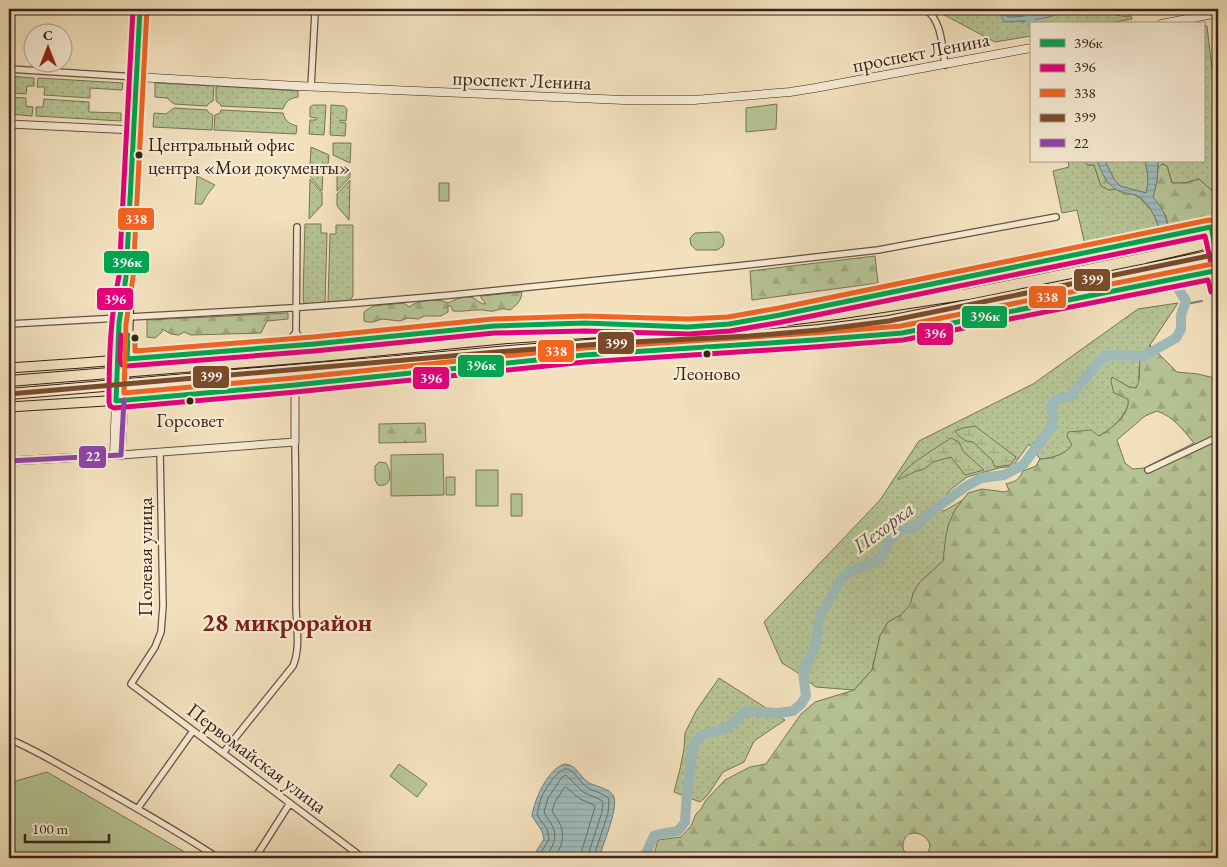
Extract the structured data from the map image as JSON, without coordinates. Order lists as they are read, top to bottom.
{
  "streets": {
    "main road": ["проспект Ленина"],
    "street": ["Полевая улица", "Первомайская улица"]
  },
  "crossings": [
    ["Полевая улица", "Первомайская улица"]
  ],
  "districts": ["28 микрорайон"],
  "water": ["Пехорка"],
  "places": ["Центральный офис центра «Мои документы»", "Леоново", "Горсовет"],
  "lines": [
    "transit line 396к",
    "transit line 396",
    "transit line 338",
    "transit line 399",
    "transit line 22"
  ],
  "legend": [
    "396к",
    "396",
    "338",
    "399",
    "22"
  ],
  "scale_bar": "100 m",
  "north": "top"
}
